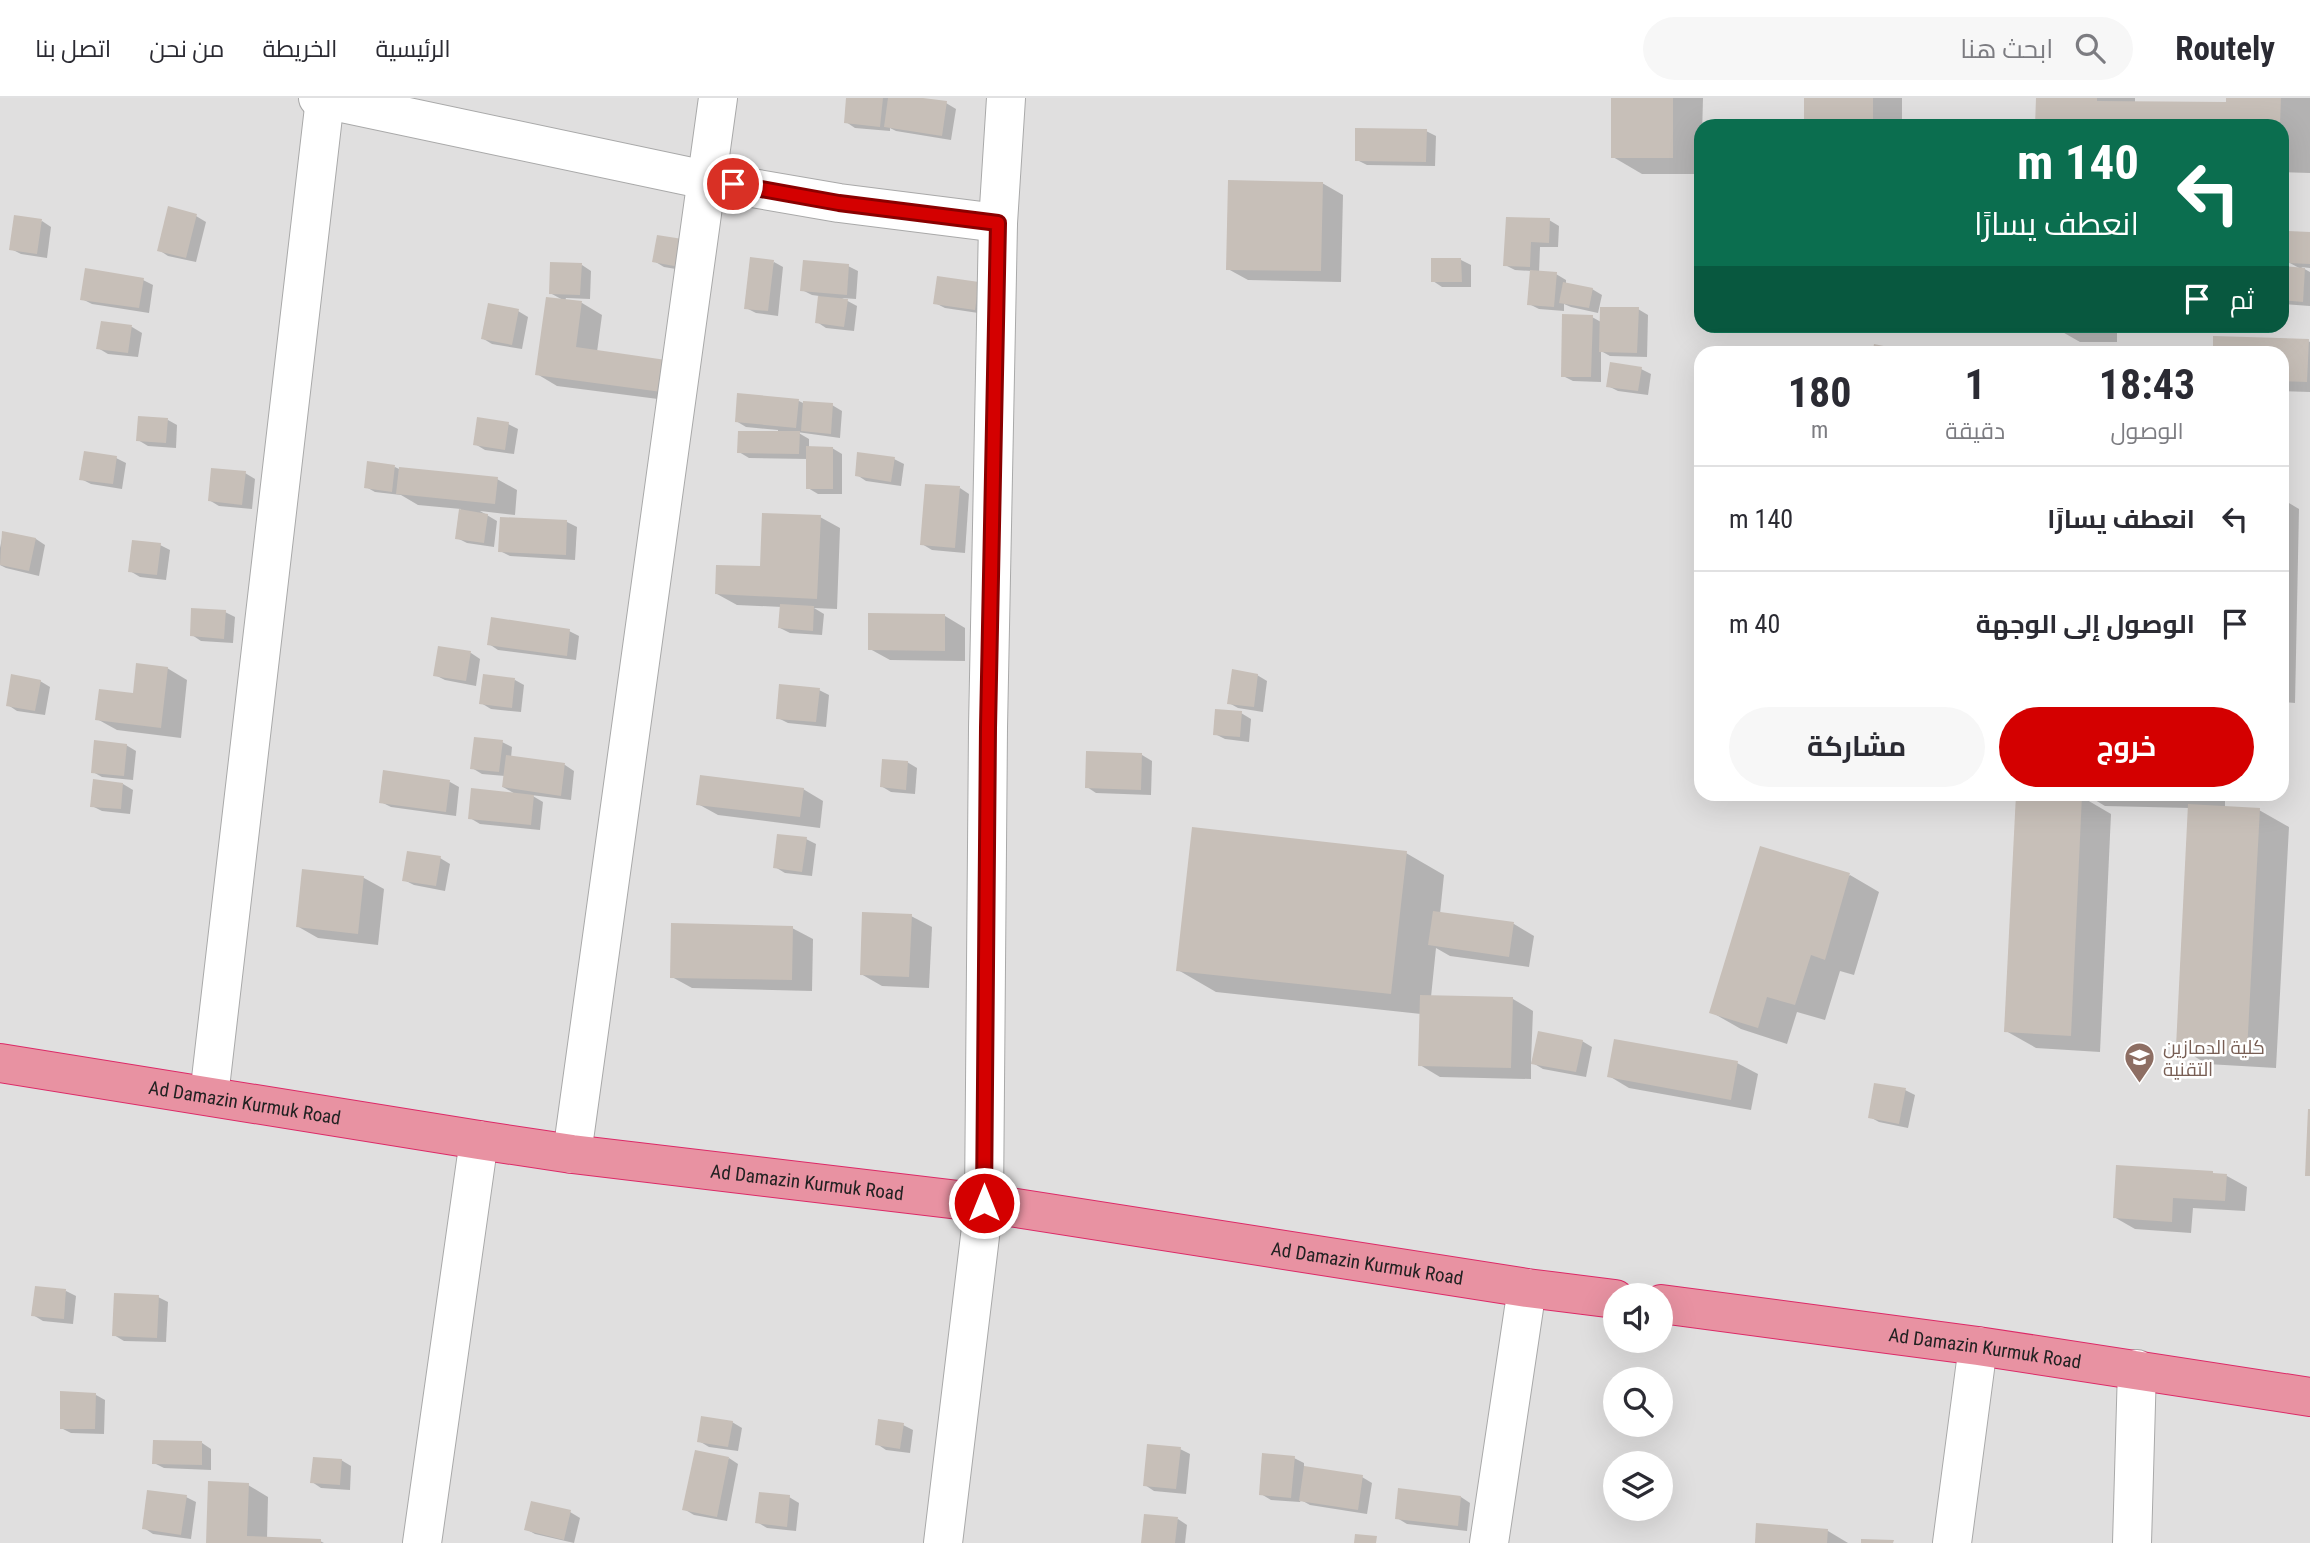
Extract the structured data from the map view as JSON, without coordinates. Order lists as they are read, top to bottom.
{
  "streets": {
    "highway": ["Ad Damazin Kurmuk Road"]
  },
  "places": {
    "school or university": ["كلية الدمازين التقنية"]
  },
  "page": {
    "header": "Routely",
    "search": "ابحث هنا",
    "nav": [
      "الرئيسية",
      "الخريطة",
      "من نحن",
      "اتصل بنا"
    ],
    "turn": ["140 m", "انعطف يسارًا"],
    "then": "ثم",
    "eta": [
      "18:43",
      "الوصول",
      "1",
      "دقيقة",
      "180",
      "m"
    ],
    "list": [
      {
        "name": "انعطف يسارًا",
        "value": "140 m"
      },
      {
        "name": "الوصول إلى الوجهة",
        "value": "40 m"
      }
    ],
    "buttons": ["خروج", "مشاركة"]
  }
}
